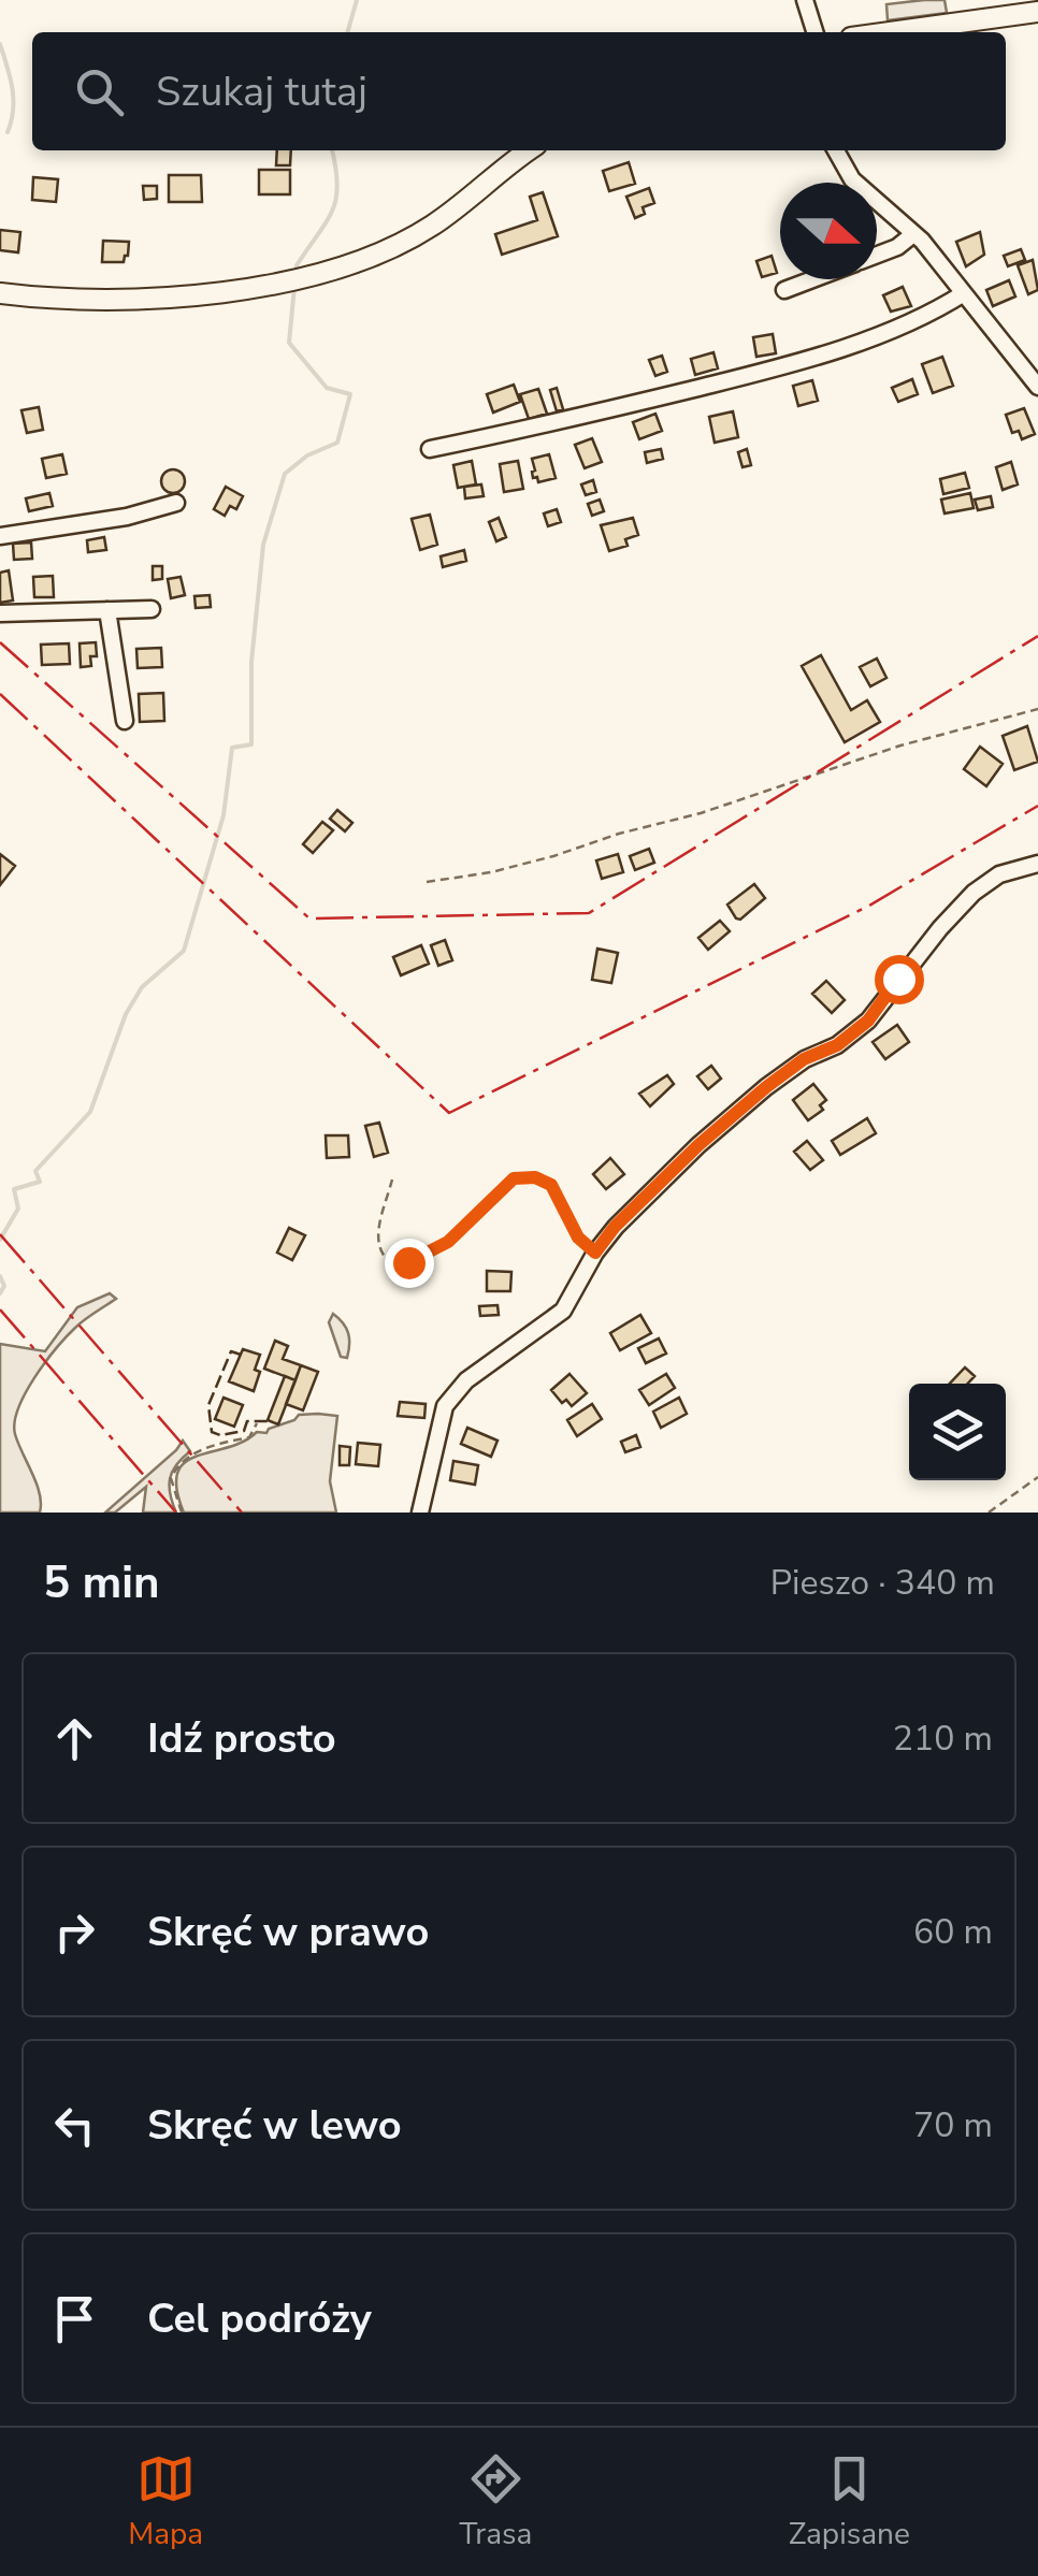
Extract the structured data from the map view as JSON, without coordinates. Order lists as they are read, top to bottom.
{
  "north": "right",
  "page": {
    "search": "Szukaj tutaj",
    "heading": ["5 min", "Pieszo · 340 m"],
    "list": [
      ["Idź prosto", "210 m"],
      ["Skręć w prawo", "60 m"],
      ["Skręć w lewo", "70 m"],
      "Cel podróży"
    ],
    "nav": ["Mapa", "Trasa", "Zapisane"]
  }
}
